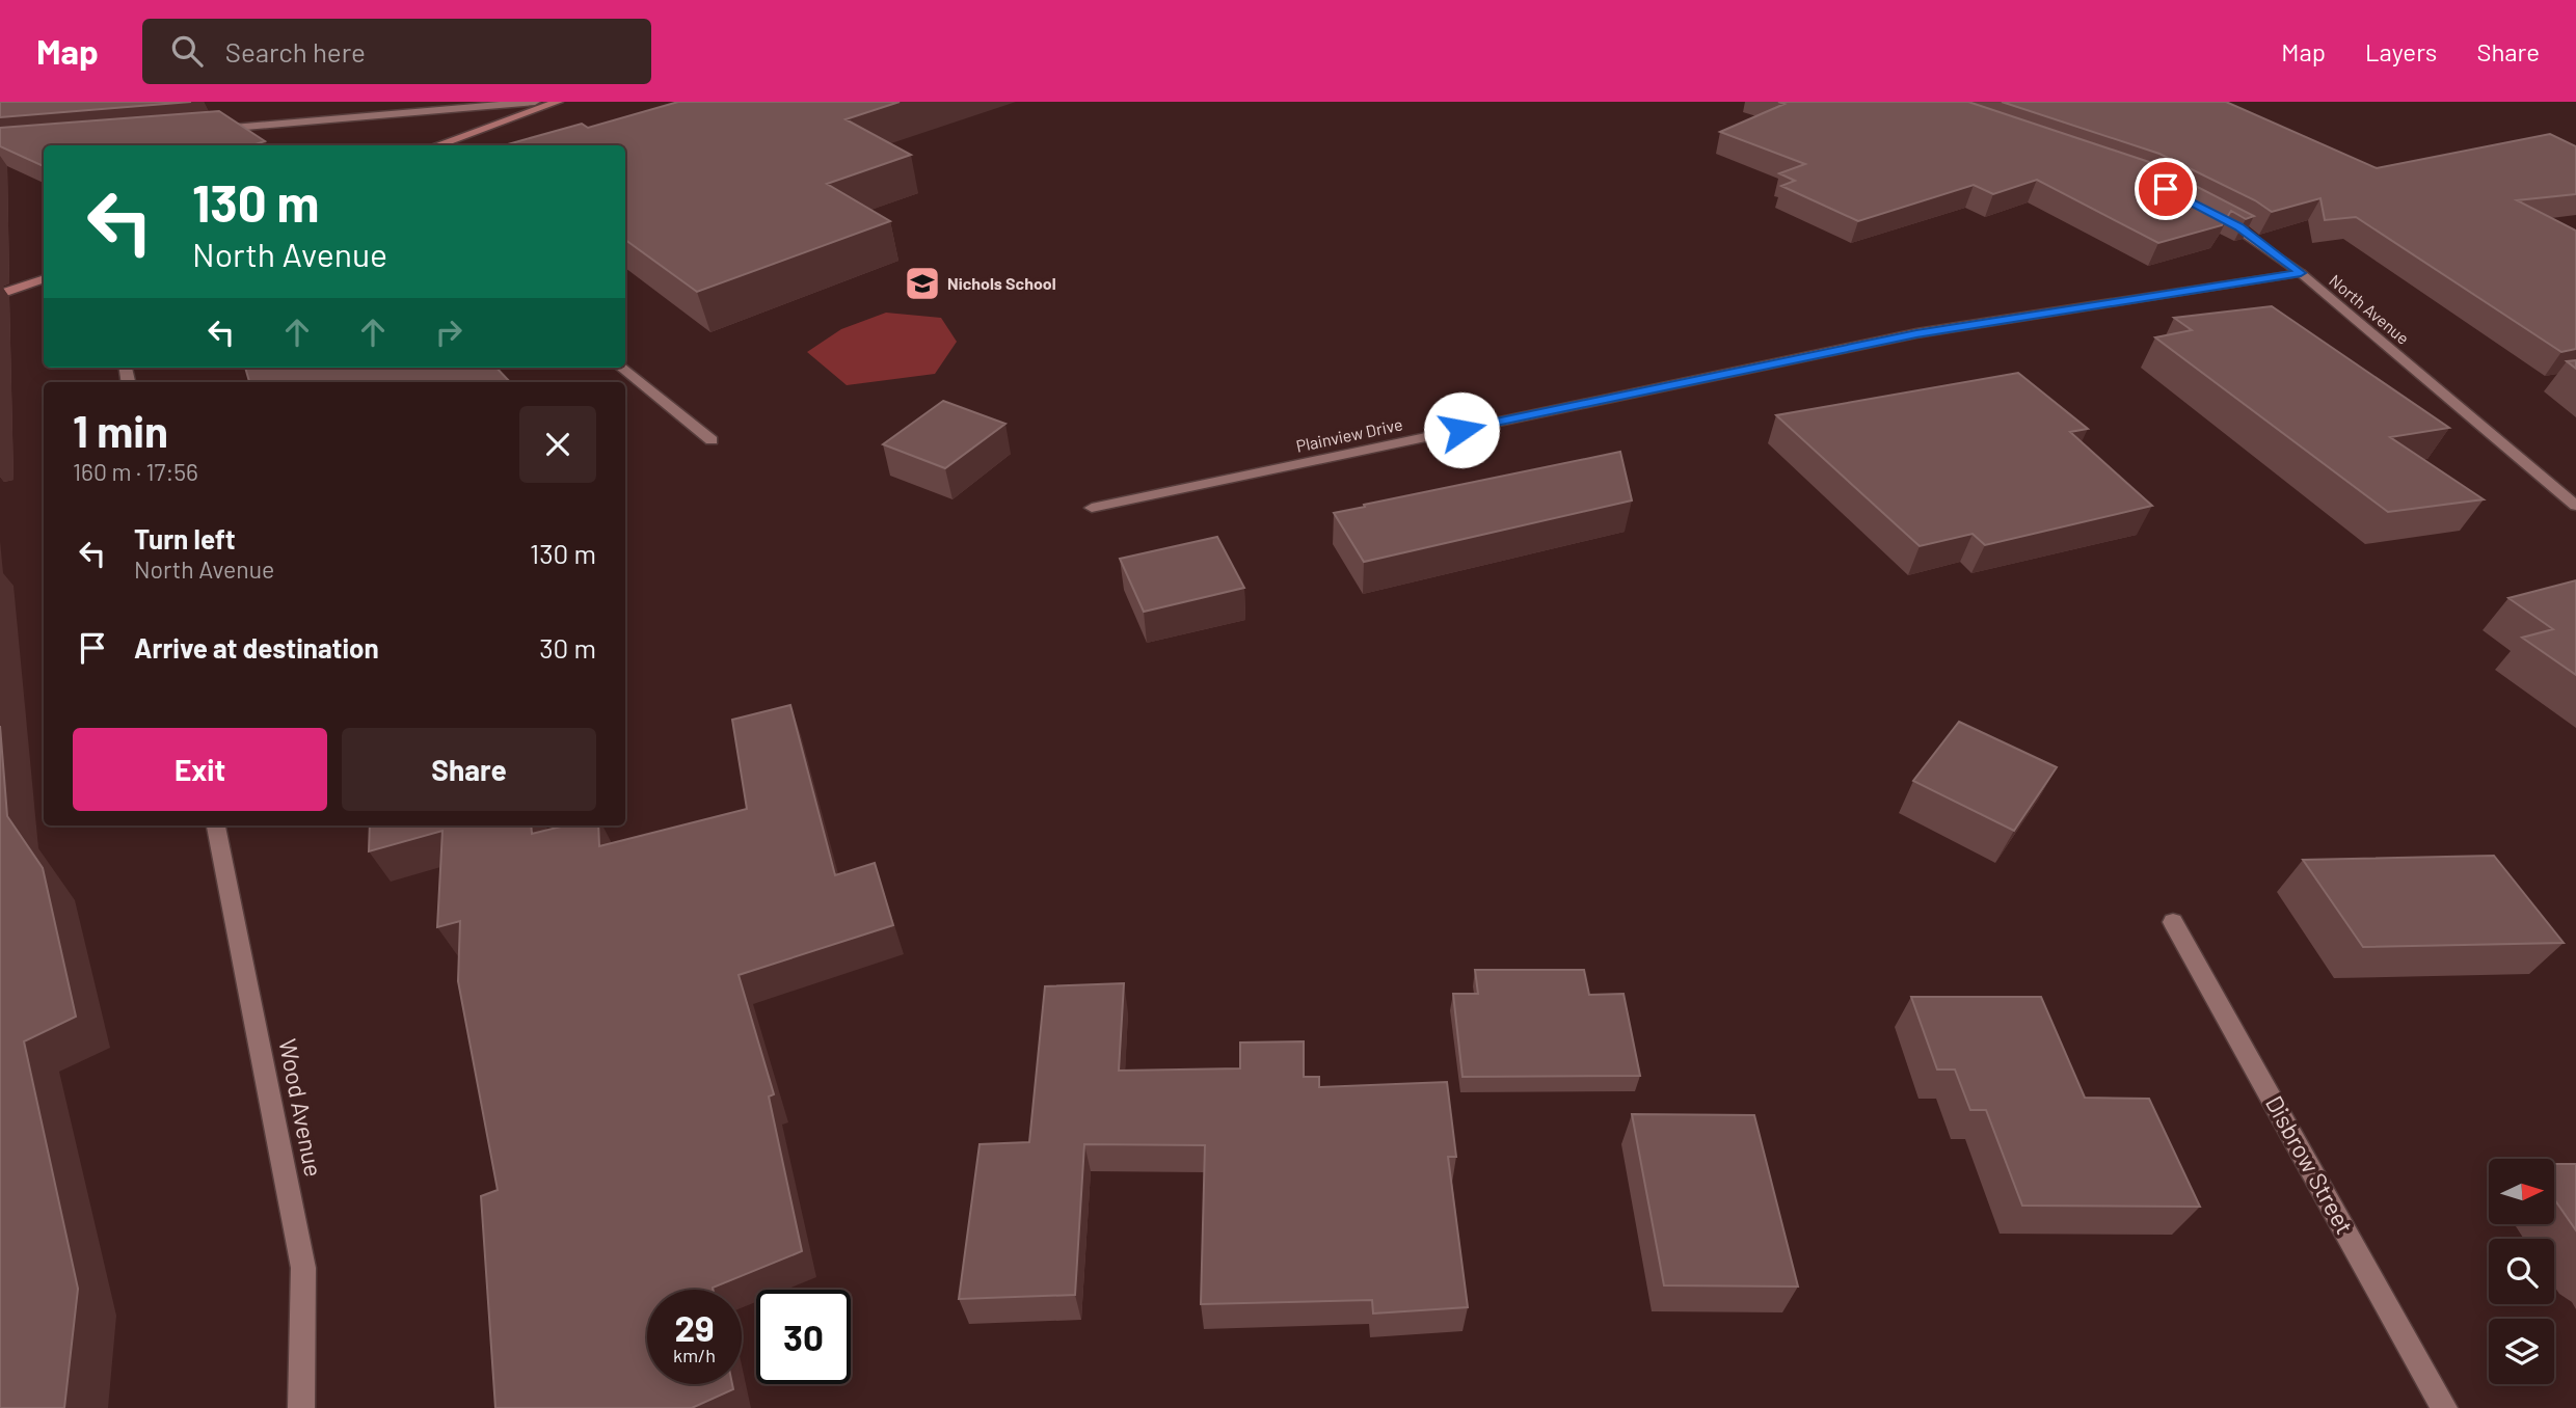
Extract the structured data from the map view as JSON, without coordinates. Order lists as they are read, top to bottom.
{
  "streets": {
    "street": [
      "North Avenue",
      "Plainview Drive",
      "Wood Avenue",
      "Disbrow Street"
    ]
  },
  "crossings": [
    ["North Avenue", "Plainview Drive"]
  ],
  "places": {
    "school or university": ["Nichols School"]
  },
  "north": "right",
  "page": {
    "header": "Map",
    "search": "Search here",
    "nav": ["Map", "Layers", "Share"],
    "turn": ["130 m", "North Avenue"],
    "heading": ["1 min", "160 m · 17:56"],
    "list": [
      {
        "name": "Turn left",
        "note": "North Avenue",
        "value": "130 m"
      },
      {
        "name": "Arrive at destination",
        "value": "30 m"
      }
    ],
    "buttons": ["Exit", "Share"],
    "speed": "29 km/h",
    "limit": "30"
  }
}
